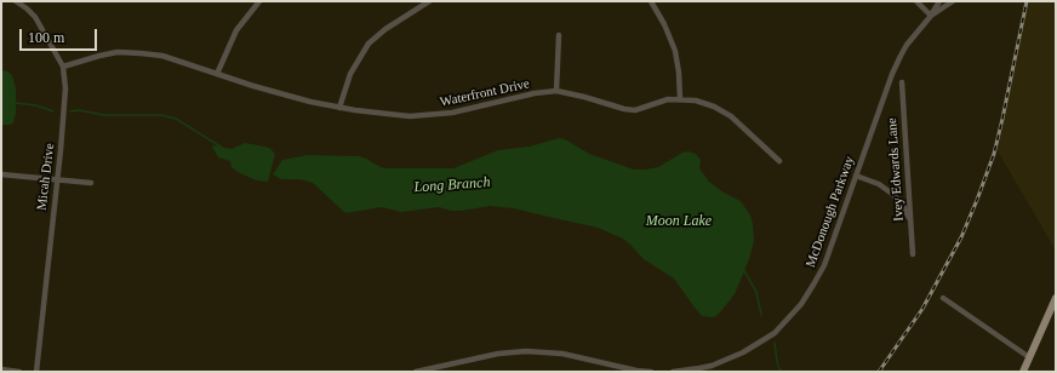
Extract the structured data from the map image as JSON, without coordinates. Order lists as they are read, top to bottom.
{
  "streets": {
    "street": [
      "Waterfront Drive",
      "Ivey Edwards Lane",
      "Micah Drive",
      "McDonough Parkway"
    ]
  },
  "crossings": [
    ["Waterfront Drive", "Micah Drive"]
  ],
  "water": ["Long Branch", "Moon Lake"],
  "scale_bar": "100 m"
}
